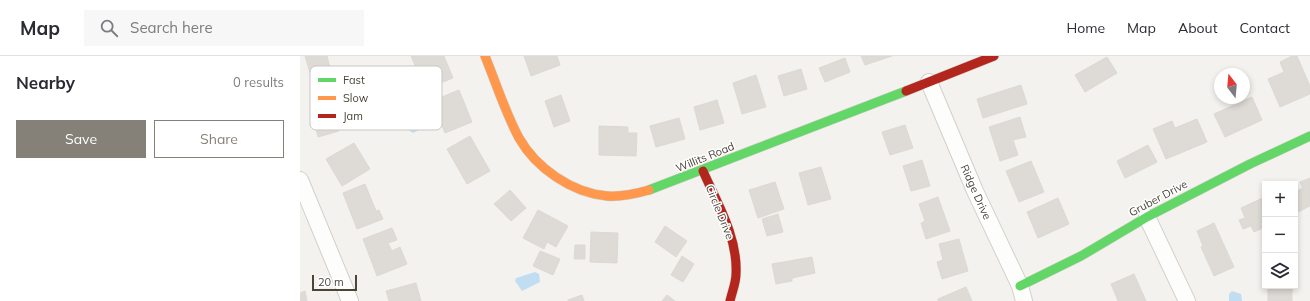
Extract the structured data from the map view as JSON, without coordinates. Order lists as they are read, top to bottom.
{
  "streets": {
    "street": [
      "Willits Road",
      "Ridge Drive",
      "Gruber Drive",
      "Circle Drive"
    ]
  },
  "crossings": [
    ["Willits Road", "Ridge Drive"],
    ["Willits Road", "Circle Drive"],
    ["Ridge Drive", "Gruber Drive"]
  ],
  "legend": ["Fast", "Slow", "Jam"],
  "scale_bar": "20 m",
  "north": "top",
  "page": {
    "header": "Map",
    "search": "Search here",
    "nav": [
      "Home",
      "Map",
      "About",
      "Contact"
    ],
    "heading": ["Nearby", "0 results"],
    "buttons": ["Save", "Share"],
    "map_buttons": ["+", "−"],
    "scale": "20 m"
  }
}
